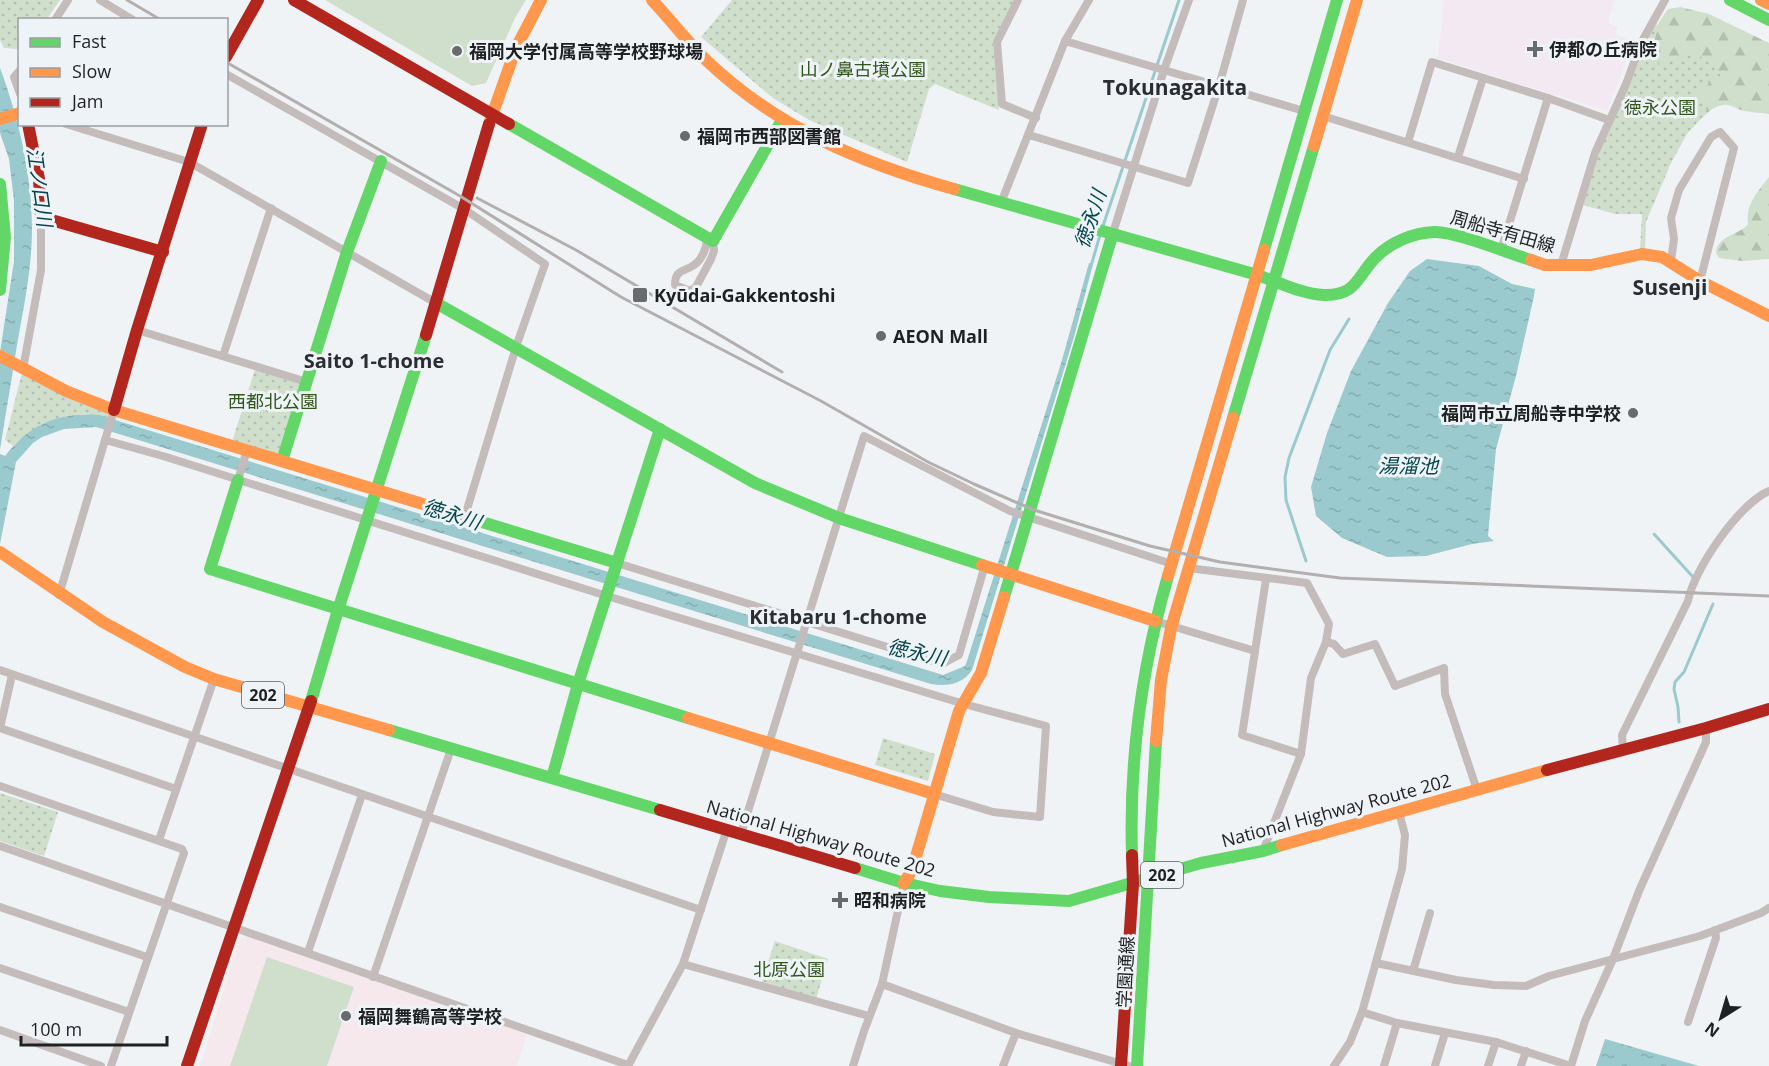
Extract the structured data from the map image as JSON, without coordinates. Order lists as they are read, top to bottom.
{
  "streets": {
    "main road": [
      "周船寺有田線",
      "202",
      "National Highway Route 202",
      "学園通線"
    ]
  },
  "crossings": [
    ["周船寺有田線", "学園通線"],
    ["National Highway Route 202", "学園通線"]
  ],
  "districts": [
    "Tokunagakita",
    "Susenji",
    "Saito 1-chome",
    "Kitabaru 1-chome"
  ],
  "water": ["江ノ口川", "徳永川", "湯溜池"],
  "parks": [
    "山ノ鼻古墳公園",
    "徳永公園",
    "西都北公園",
    "北原公園"
  ],
  "places": {
    "health": ["伊都の丘病院", "昭和病院"],
    "other": [
      "福岡大学付属高等学校野球場",
      "福岡市西部図書館",
      "AEON Mall",
      "福岡市立周船寺中学校",
      "福岡舞鶴高等学校"
    ],
    "transit": ["Kyūdai-Gakkentoshi"]
  },
  "legend": ["Fast", "Slow", "Jam"],
  "scale_bar": "100 m",
  "north": "bottom left"
}
